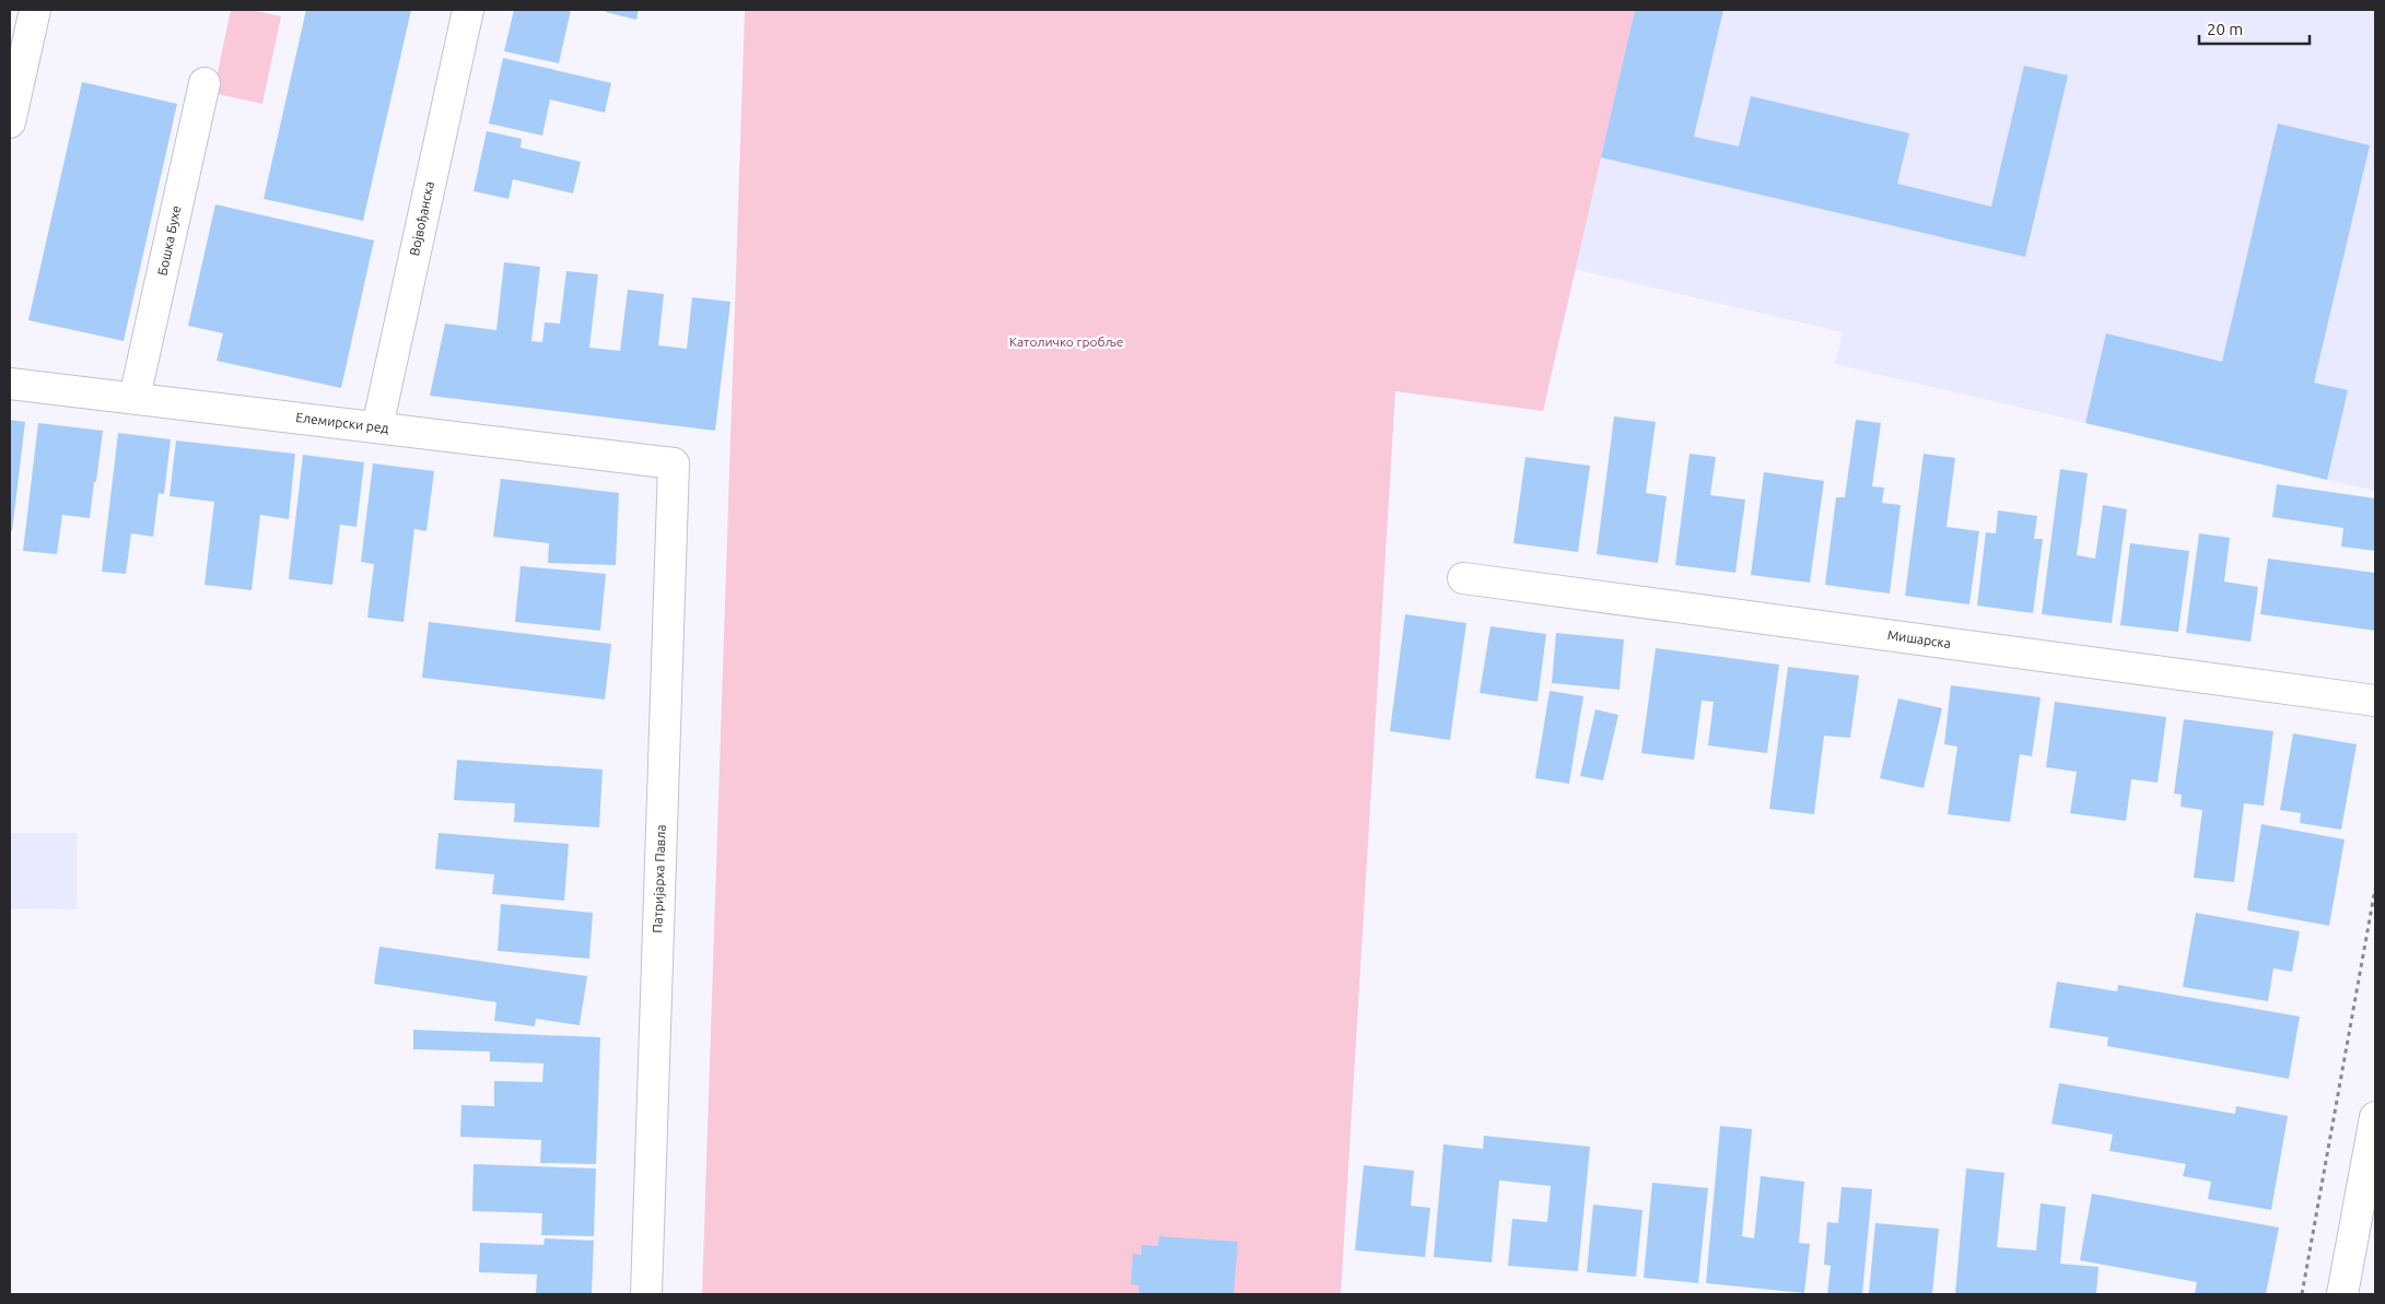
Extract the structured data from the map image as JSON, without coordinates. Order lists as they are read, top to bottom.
{
  "streets": {
    "street": [
      "Војвођанска",
      "Бошка Бухе",
      "Елемирски ред",
      "Мишарска",
      "Патријарха Павла"
    ]
  },
  "crossings": [
    ["Војвођанска", "Елемирски ред"],
    ["Бошка Бухе", "Елемирски ред"],
    ["Елемирски ред", "Патријарха Павла"]
  ],
  "parks": ["Католичко гробље"],
  "scale_bar": "20 m"
}
